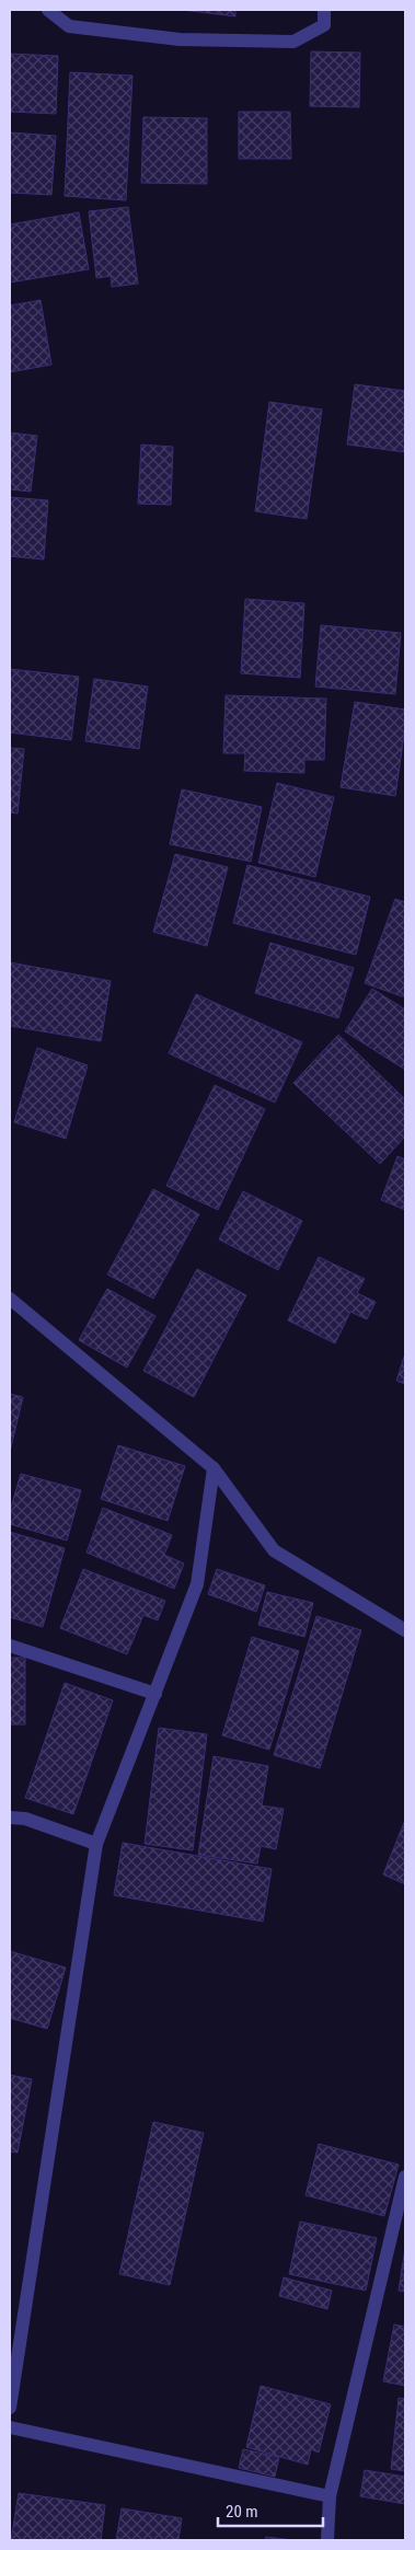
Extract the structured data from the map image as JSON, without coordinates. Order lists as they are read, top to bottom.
{
  "scale_bar": "20 m"
}
